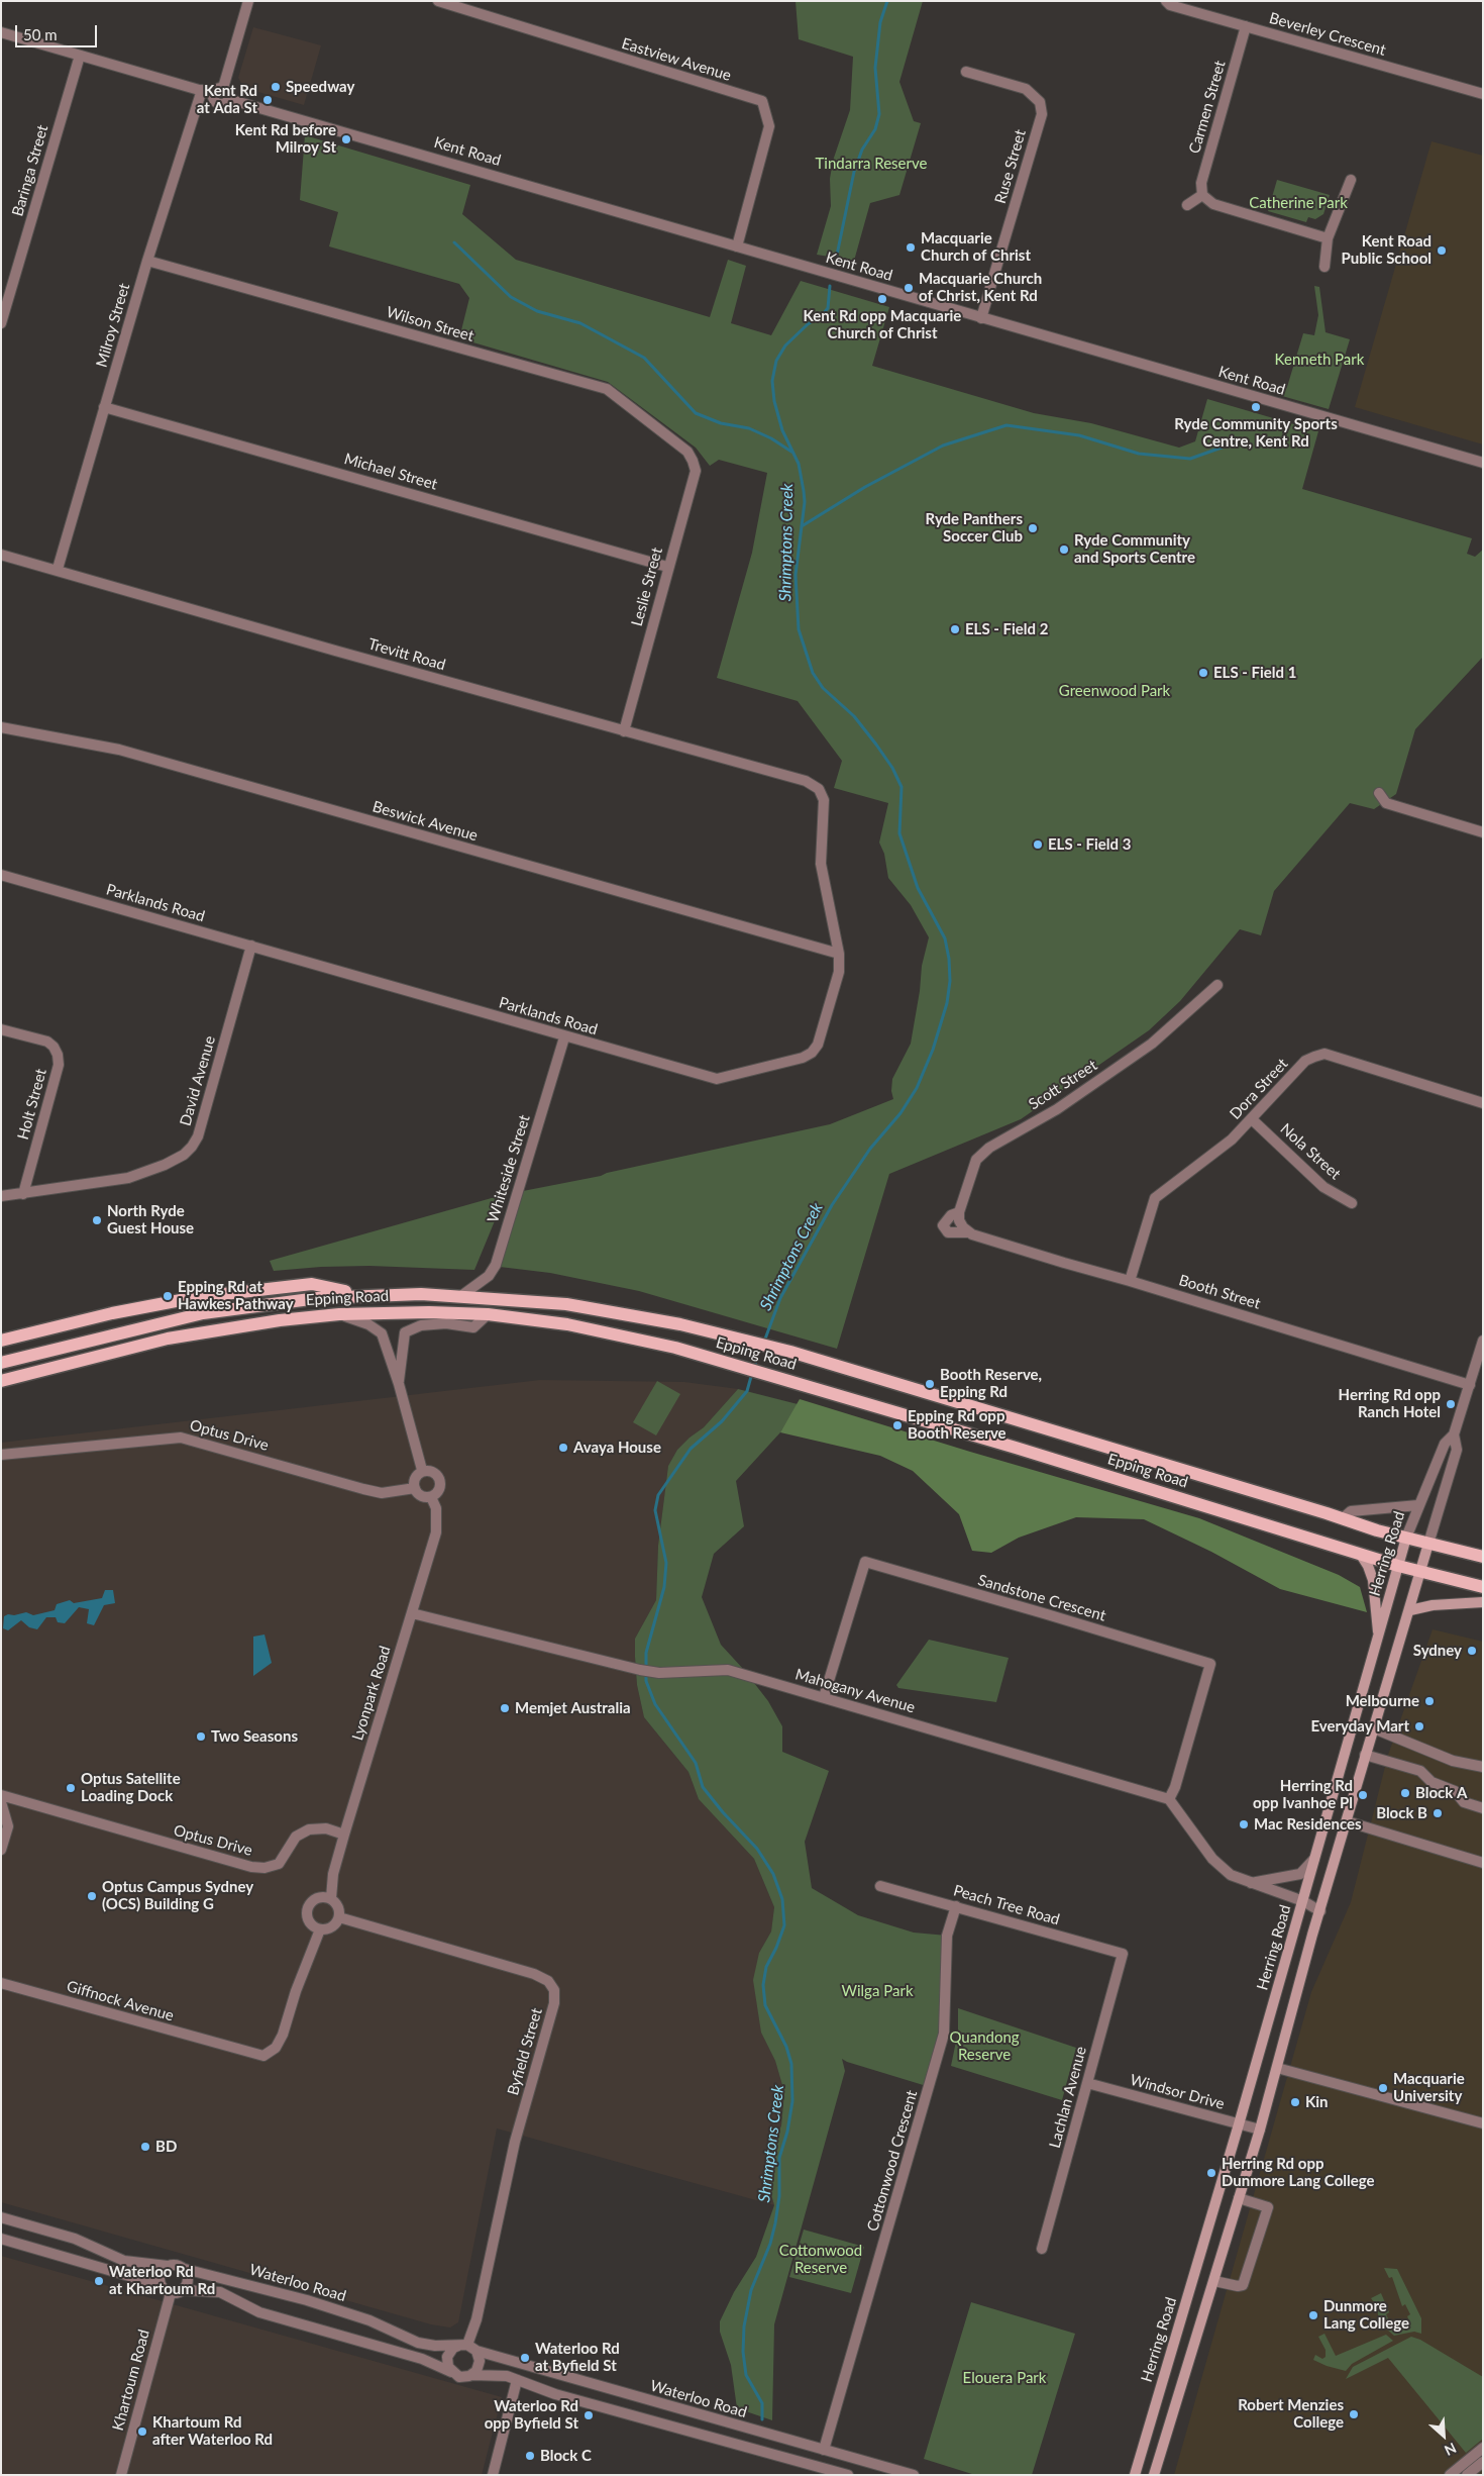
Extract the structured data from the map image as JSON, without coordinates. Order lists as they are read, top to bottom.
{
  "streets": {
    "main road": ["Epping Road", "Herring Road"],
    "street": [
      "Beverley Crescent",
      "Eastview Avenue",
      "Carmen Street",
      "Kent Road",
      "Ruse Street",
      "Baringa Street",
      "Wilson Street",
      "Milroy Street",
      "Michael Street",
      "Leslie Street",
      "Trevitt Road",
      "Beswick Avenue",
      "Parklands Road",
      "David Avenue",
      "Scott Street",
      "Dora Street",
      "Holt Street",
      "Nola Street",
      "Whiteside Street",
      "Booth Street",
      "Optus Drive",
      "Sandstone Crescent",
      "Mahogany Avenue",
      "Lyonpark Road",
      "Peach Tree Road",
      "Giffnock Avenue",
      "Byfield Street",
      "Windsor Drive",
      "Lachlan Avenue",
      "Cottonwood Crescent",
      "Waterloo Road",
      "Khartoum Road"
    ]
  },
  "crossings": [
    ["Beverley Crescent", "Carmen Street"],
    ["Eastview Avenue", "Kent Road"],
    ["Kent Road", "Ruse Street"],
    ["Wilson Street", "Milroy Street"],
    ["Wilson Street", "Leslie Street"],
    ["Milroy Street", "Michael Street"],
    ["Milroy Street", "Trevitt Road"],
    ["Michael Street", "Leslie Street"],
    ["Leslie Street", "Trevitt Road"],
    ["Trevitt Road", "Parklands Road"],
    ["Beswick Avenue", "Parklands Road"],
    ["Parklands Road", "David Avenue"],
    ["Parklands Road", "Whiteside Street"],
    ["David Avenue", "Holt Street"],
    ["Scott Street", "Booth Street"],
    ["Dora Street", "Nola Street"],
    ["Dora Street", "Booth Street"],
    ["Whiteside Street", "Epping Road"],
    ["Booth Street", "Herring Road"],
    ["Epping Road", "Herring Road"],
    ["Optus Drive", "Lyonpark Road"],
    ["Herring Road", "Windsor Drive"],
    ["Sandstone Crescent", "Mahogany Avenue"],
    ["Mahogany Avenue", "Lyonpark Road"],
    ["Lyonpark Road", "Giffnock Avenue"],
    ["Lyonpark Road", "Byfield Street"],
    ["Peach Tree Road", "Lachlan Avenue"],
    ["Peach Tree Road", "Cottonwood Crescent"],
    ["Giffnock Avenue", "Byfield Street"],
    ["Byfield Street", "Waterloo Road"],
    ["Windsor Drive", "Lachlan Avenue"],
    ["Cottonwood Crescent", "Waterloo Road"],
    ["Waterloo Road", "Khartoum Road"]
  ],
  "water": ["Shrimptons Creek"],
  "parks": [
    "Tindarra Reserve",
    "Catherine Park",
    "Kenneth Park",
    "Greenwood Park",
    "Wilga Park",
    "Quandong Reserve",
    "Cottonwood Reserve",
    "Elouera Park"
  ],
  "places": [
    "Speedway",
    "Kent Rd at Ada St",
    "Kent Rd before Milroy St",
    "Macquarie Church of Christ",
    "Kent Road Public School",
    "Macquarie Church of Christ, Kent Rd",
    "Kent Rd opp Macquarie Church of Christ",
    "Ryde Community Sports Centre, Kent Rd",
    "Ryde Panthers Soccer Club",
    "Ryde Community and Sports Centre",
    "ELS - Field 2",
    "ELS - Field 1",
    "ELS - Field 3",
    "North Ryde Guest House",
    "Epping Rd at Hawkes Pathway",
    "Booth Reserve, Epping Rd",
    "Herring Rd opp Ranch Hotel",
    "Epping Rd opp Booth Reserve",
    "Avaya House",
    "Sydney",
    "Melbourne",
    "Memjet Australia",
    "Everyday Mart",
    "Two Seasons",
    "Optus Satellite Loading Dock",
    "Block A",
    "Herring Rd opp Ivanhoe Pl",
    "Block B",
    "Mac Residences",
    "Optus Campus Sydney (OCS) Building G",
    "Macquarie University",
    "Kin",
    "BD",
    "Herring Rd opp Dunmore Lang College",
    "Waterloo Rd at Khartoum Rd",
    "Dunmore Lang College",
    "Waterloo Rd at Byfield St",
    "Robert Menzies College",
    "Waterloo Rd opp Byfield St",
    "Khartoum Rd after Waterloo Rd",
    "Block C"
  ],
  "scale_bar": "50 m",
  "north": "bottom right"
}
